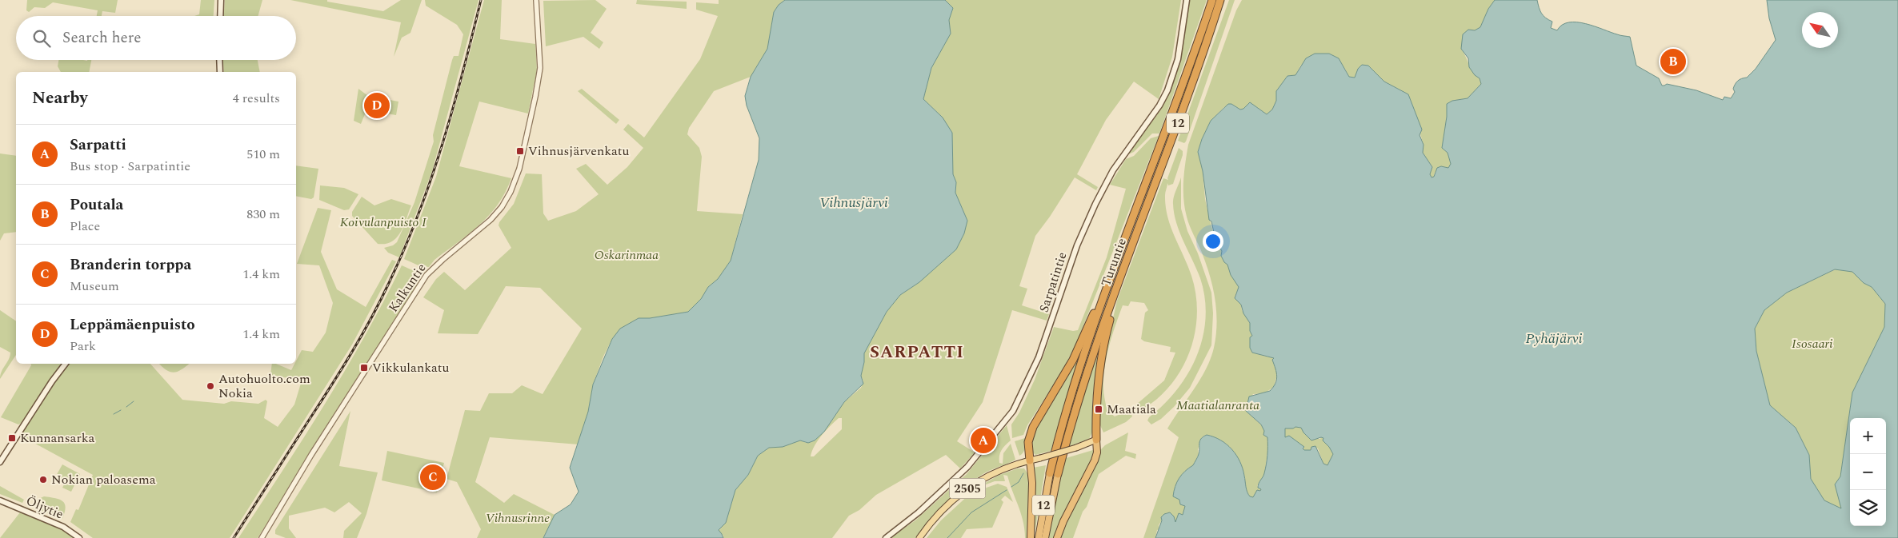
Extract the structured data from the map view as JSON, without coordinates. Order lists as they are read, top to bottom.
{
  "streets": {
    "highway": ["12", "Turuntie"],
    "main road": ["Sarpatintie", "2505", "Öljytie"],
    "street": ["Kalkuntie"]
  },
  "districts": ["SARPATTI"],
  "water": ["Vihnusjärvi", "Pyhäjärvi"],
  "parks": [
    "Koivulanpuisto I",
    "Oskarinmaa",
    "Isosaari",
    "Maatialanranta",
    "Vihnusrinne"
  ],
  "places": {
    "transit": [
      "Vihnusjärvenkatu",
      "Vikkulankatu",
      "Maatiala",
      "Kunnansarka"
    ],
    "other": ["Autohuolto.com Nokia", "Nokian paloasema"]
  },
  "north": "top left",
  "page": {
    "search": "Search here",
    "pins": [
      "B",
      "D",
      "A",
      "C"
    ],
    "heading": ["Nearby", "4 results"],
    "list": [
      {
        "mark": "A",
        "name": "Sarpatti",
        "note": "Bus stop · Sarpatintie",
        "value": "510 m"
      },
      {
        "mark": "B",
        "name": "Poutala",
        "note": "Place",
        "value": "830 m"
      },
      {
        "mark": "C",
        "name": "Branderin torppa",
        "note": "Museum",
        "value": "1.4 km"
      },
      {
        "mark": "D",
        "name": "Leppämäenpuisto",
        "note": "Park",
        "value": "1.4 km"
      }
    ],
    "map_buttons": ["+", "−"]
  }
}
